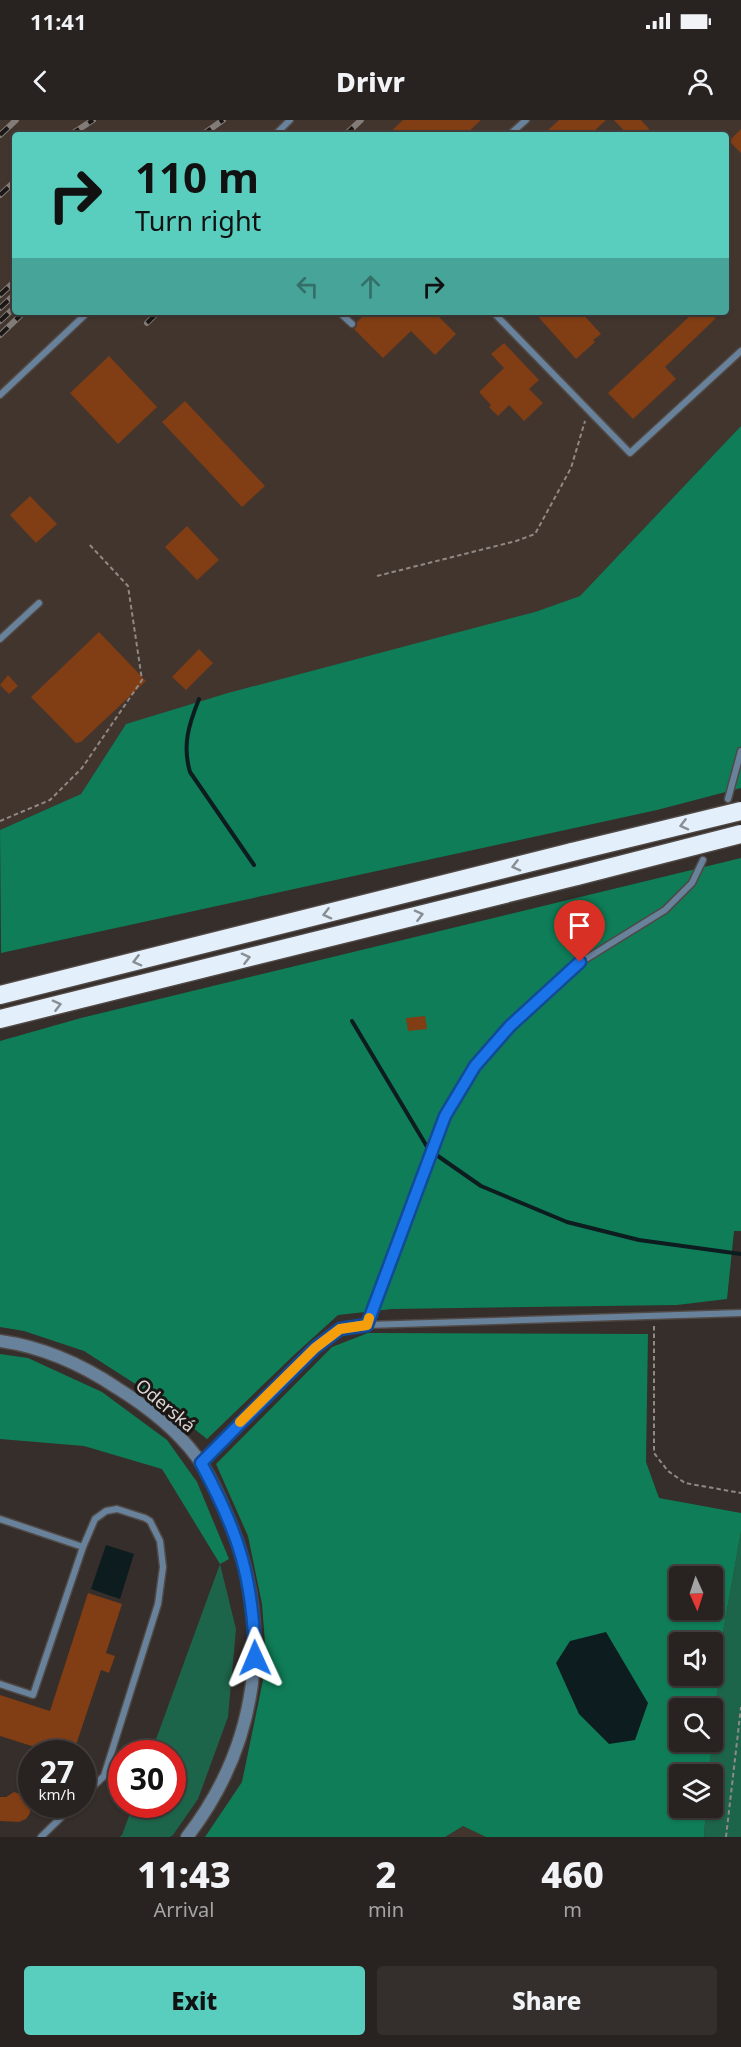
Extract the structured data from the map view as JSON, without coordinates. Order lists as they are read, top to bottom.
{
  "streets": {
    "street": ["Oderská"]
  },
  "north": "bottom",
  "page": {
    "status": "11:41",
    "header": "Drivr",
    "turn": ["110 m", "Turn right"],
    "speed": "27 km/h",
    "limit": "30",
    "eta": [
      "11:43",
      "Arrival",
      "2",
      "min",
      "460",
      "m"
    ],
    "buttons": ["Exit", "Share"]
  }
}
